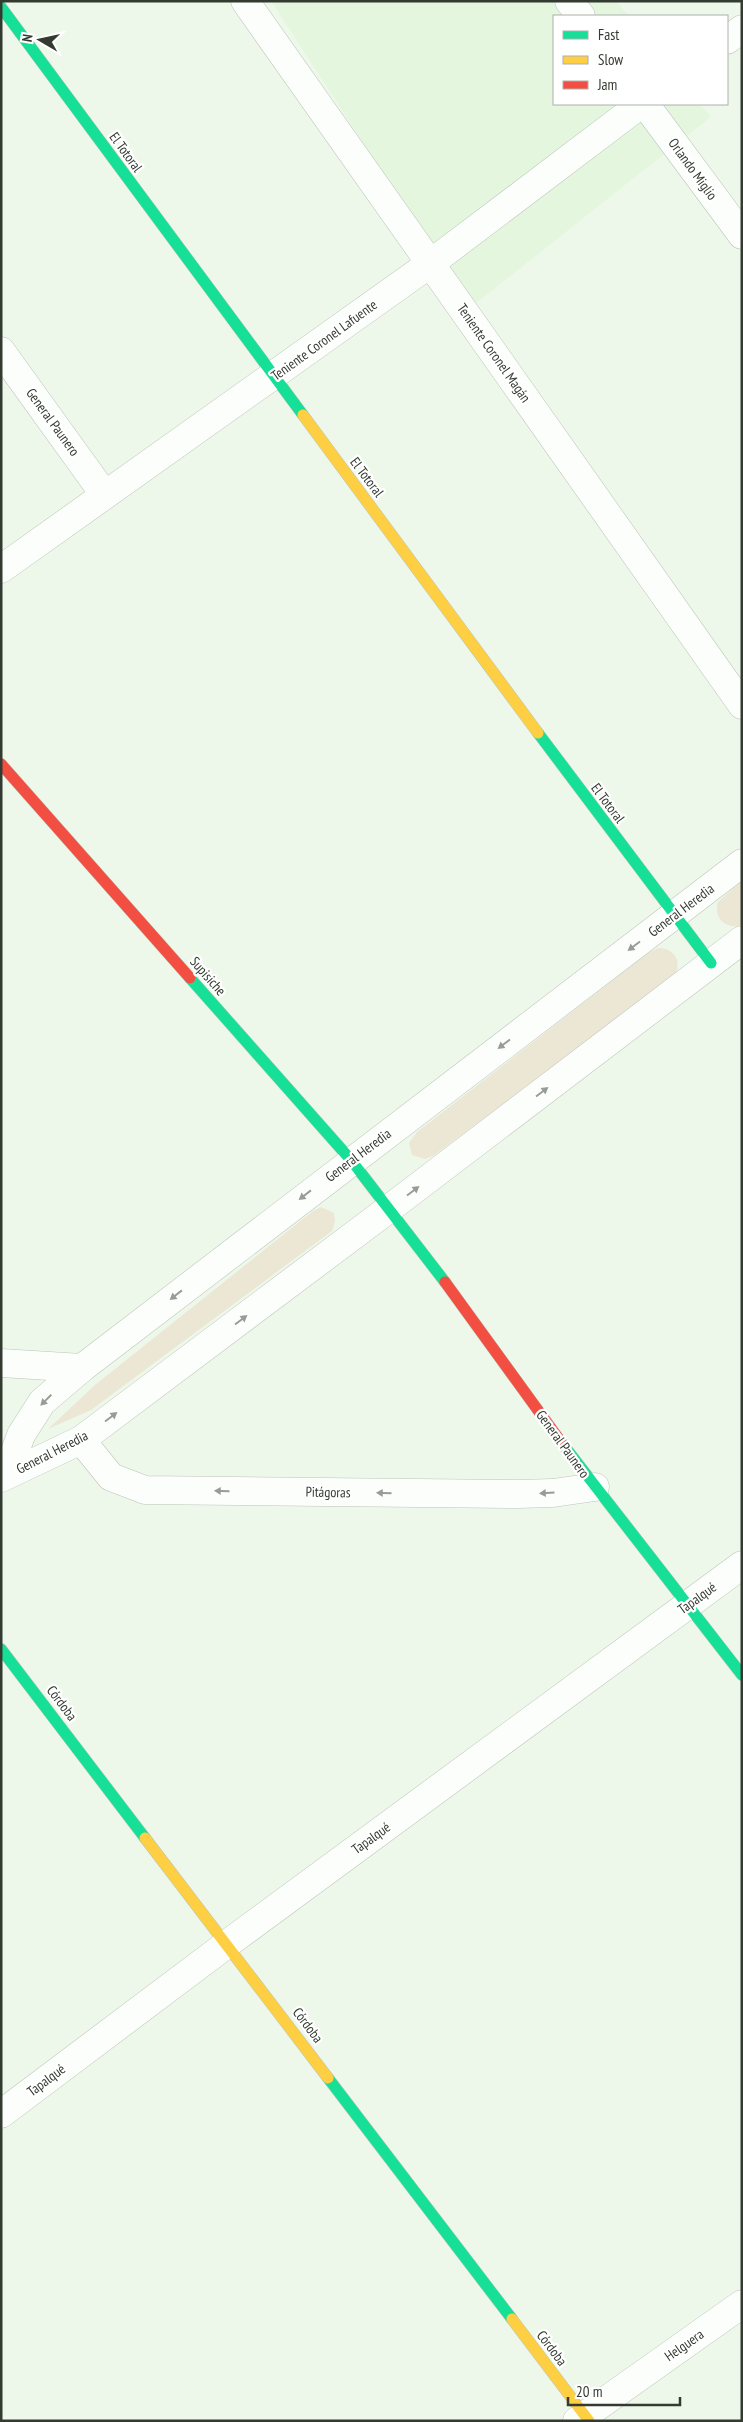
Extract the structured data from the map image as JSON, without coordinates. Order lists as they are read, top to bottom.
{
  "streets": {
    "street": [
      "El Totoral",
      "Orlando Miglio",
      "Teniente Coronel Lafuente",
      "Teniente Coronel Magán",
      "General Paunero",
      "General Heredia",
      "Supisiche",
      "Pitágoras",
      "Tapalqué",
      "Córdoba",
      "Helguera"
    ]
  },
  "crossings": [
    ["El Totoral", "Teniente Coronel Lafuente"],
    ["El Totoral", "General Heredia"],
    ["Teniente Coronel Lafuente", "Teniente Coronel Magán"],
    ["Teniente Coronel Lafuente", "General Paunero"],
    ["General Paunero", "General Heredia"],
    ["General Paunero", "Supisiche"],
    ["General Paunero", "Pitágoras"],
    ["General Paunero", "Tapalqué"],
    ["General Heredia", "Supisiche"],
    ["General Heredia", "Pitágoras"],
    ["Tapalqué", "Córdoba"],
    ["Córdoba", "Helguera"]
  ],
  "one_way": ["Pitágoras"],
  "legend": ["Fast", "Slow", "Jam"],
  "scale_bar": "20 m",
  "north": "left"
}
